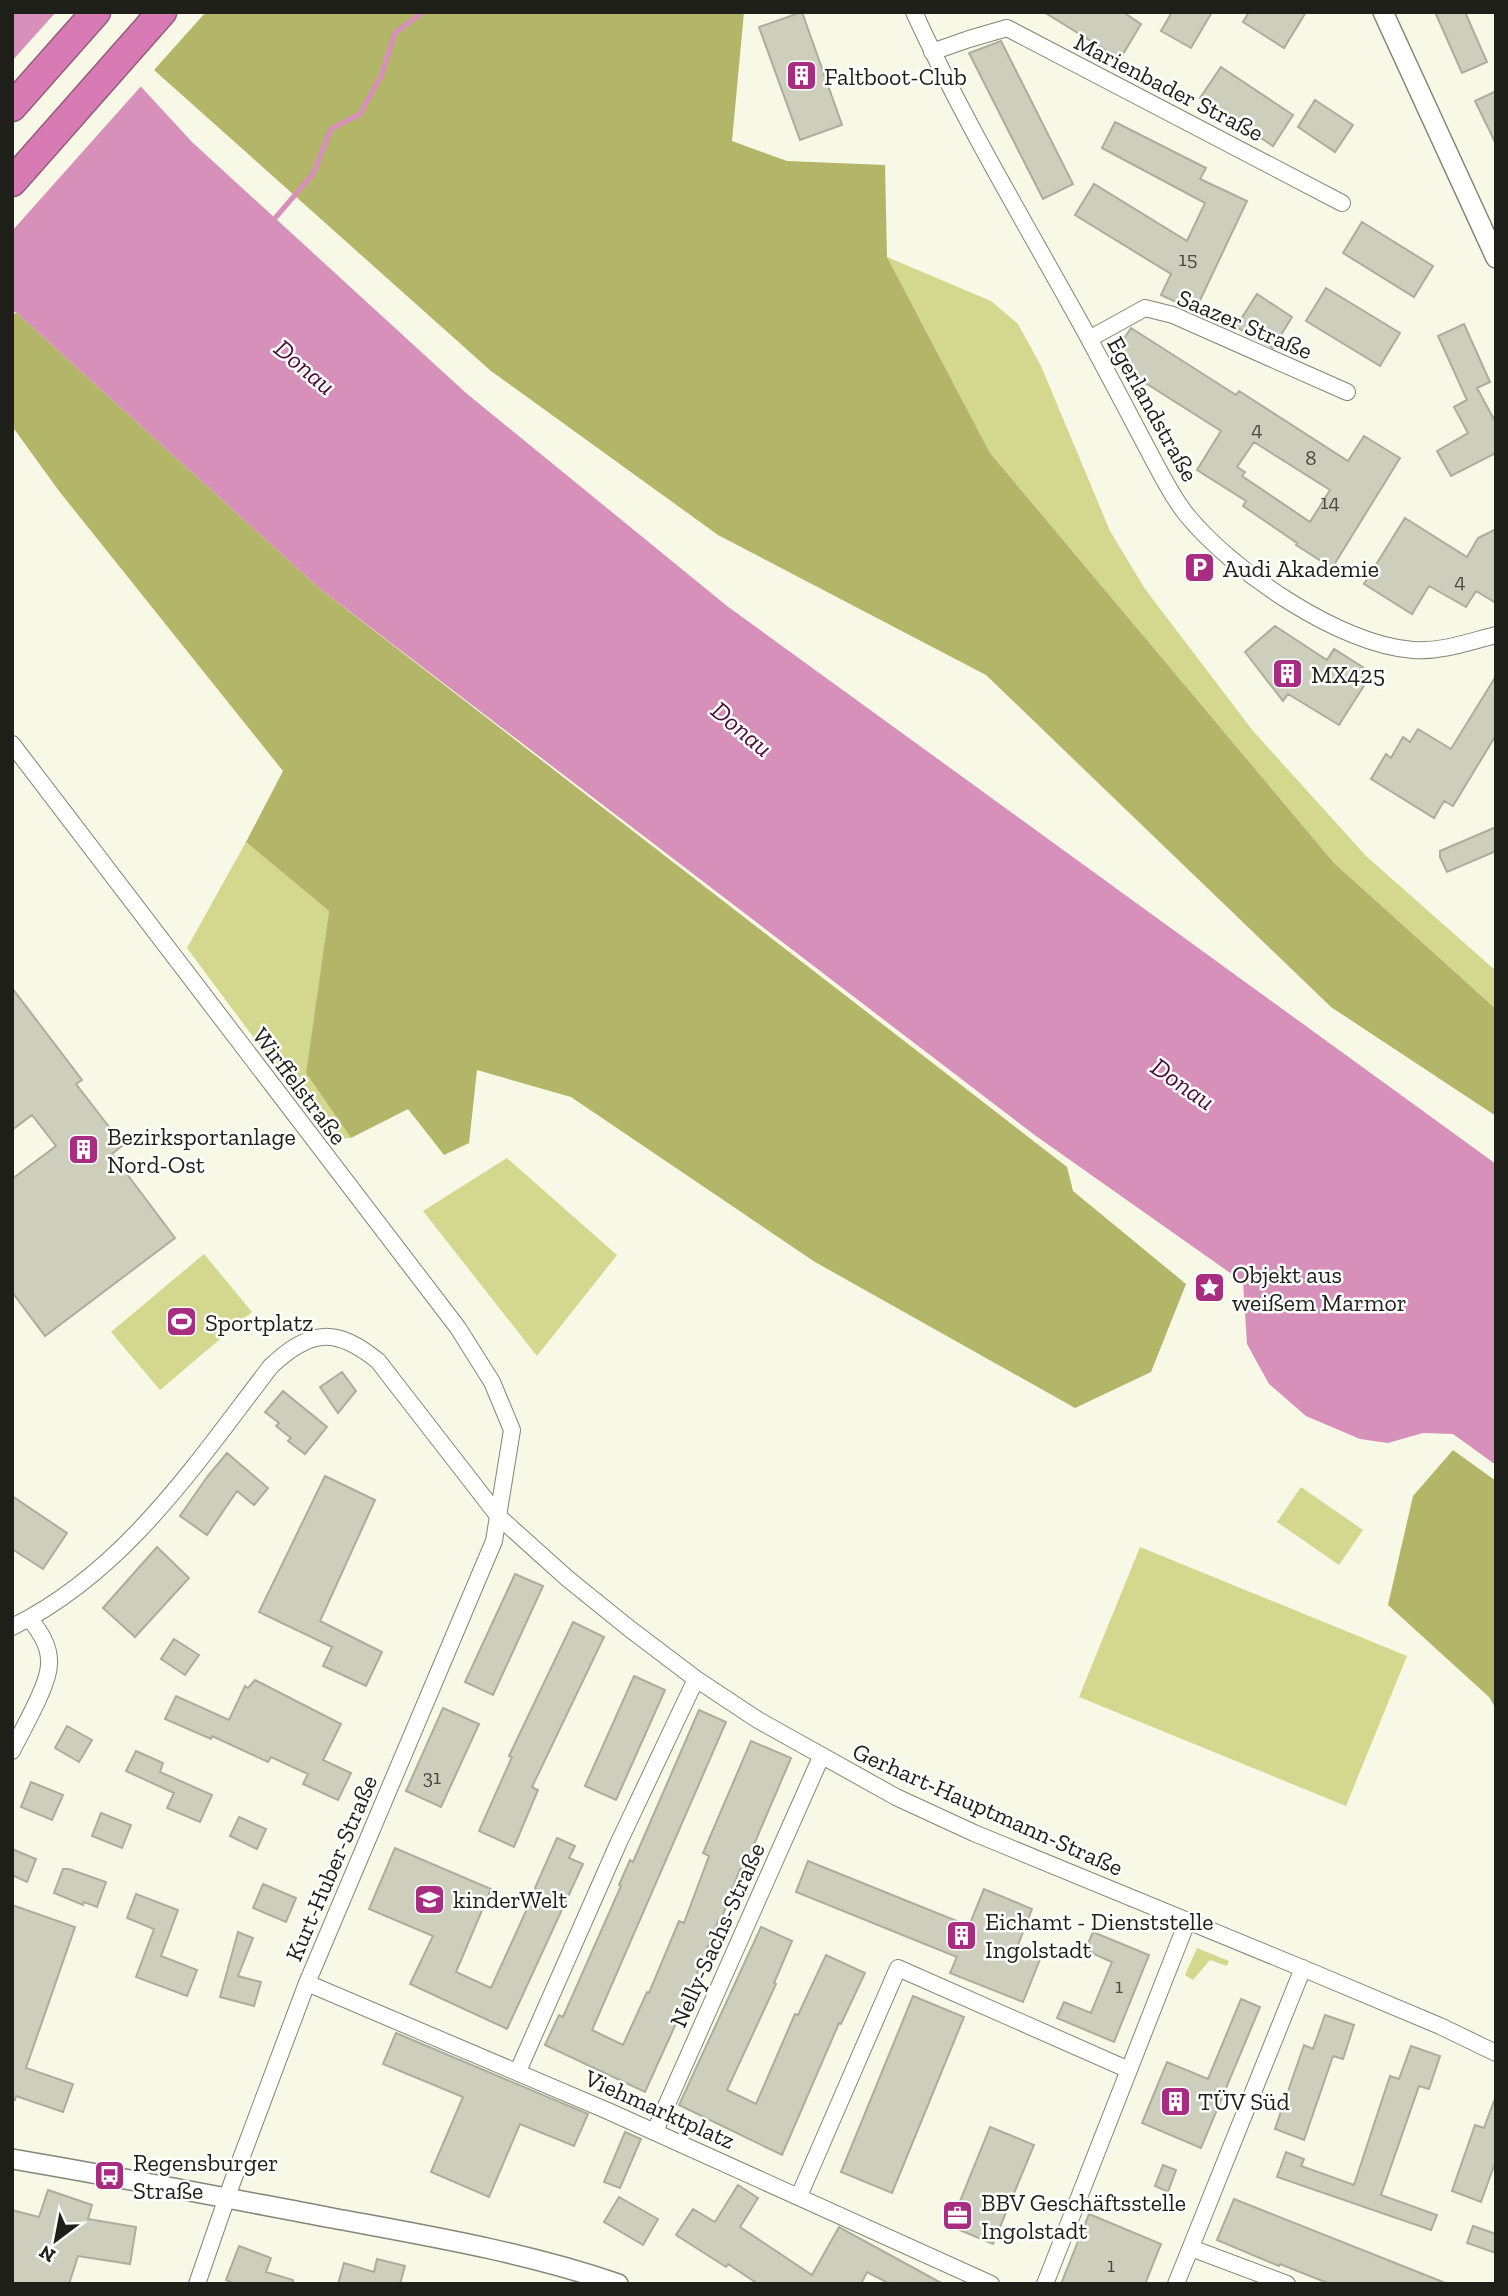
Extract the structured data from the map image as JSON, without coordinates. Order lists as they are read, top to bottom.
{
  "streets": {
    "street": [
      "Marienbader Straße",
      "Saazer Straße",
      "Egerlandstraße",
      "Wirffelstraße",
      "Gerhart-Hauptmann-Straße",
      "Kurt-Huber-Straße",
      "Nelly-Sachs-Straße",
      "Viehmarktplatz"
    ]
  },
  "crossings": [
    ["Marienbader Straße", "Egerlandstraße"],
    ["Saazer Straße", "Egerlandstraße"],
    ["Wirffelstraße", "Kurt-Huber-Straße"],
    ["Gerhart-Hauptmann-Straße", "Kurt-Huber-Straße"],
    ["Gerhart-Hauptmann-Straße", "Nelly-Sachs-Straße"],
    ["Kurt-Huber-Straße", "Viehmarktplatz"],
    ["Nelly-Sachs-Straße", "Viehmarktplatz"]
  ],
  "water": ["Donau"],
  "places": {
    "building": [
      "Faltboot-Club",
      "MX425",
      "Bezirksportanlage Nord-Ost",
      "Eichamt - Dienststelle Ingolstadt",
      "TÜV Süd"
    ],
    "parking": ["Audi Akademie"],
    "place": ["Objekt aus weißem Marmor"],
    "sports": ["Sportplatz"],
    "school or university": ["kinderWelt"],
    "bus stop": ["Regensburger Straße"],
    "office": ["BBV Geschäftsstelle Ingolstadt"]
  },
  "house_numbers": [
    "15",
    "4",
    "8",
    "14",
    "4",
    "31",
    "1",
    "1"
  ],
  "north": "bottom left"
}
